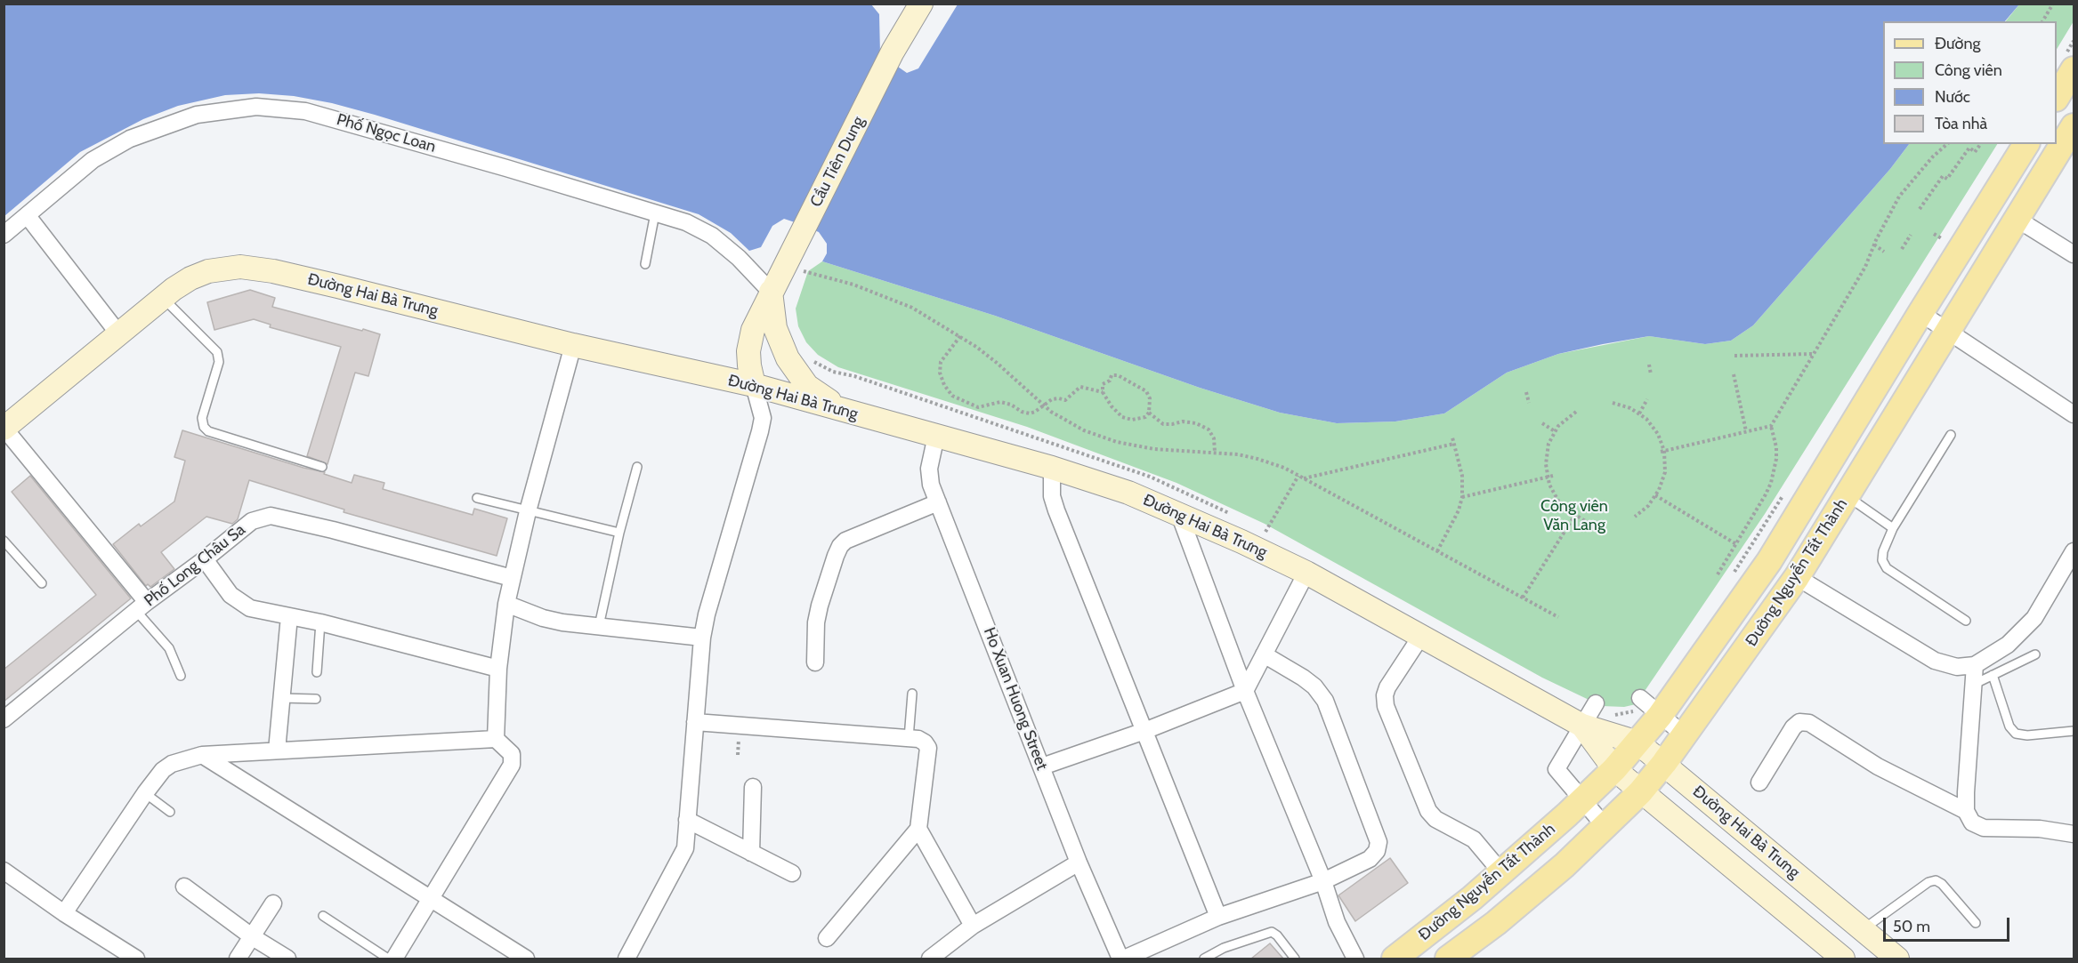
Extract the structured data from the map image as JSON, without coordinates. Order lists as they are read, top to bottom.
{
  "streets": {
    "main road": ["Đường Nguyễn Tất Thành"],
    "street": [
      "Phố Ngọc Loan",
      "Cầu Tiên Dung",
      "Đường Hai Bà Trưng",
      "Phố Long Châu Sa",
      "Ho Xuan Huong Street"
    ]
  },
  "crossings": [
    ["Phố Ngọc Loan", "Cầu Tiên Dung"],
    ["Cầu Tiên Dung", "Đường Hai Bà Trưng"],
    ["Đường Hai Bà Trưng", "Đường Nguyễn Tất Thành"],
    ["Đường Hai Bà Trưng", "Ho Xuan Huong Street"]
  ],
  "parks": ["Công viên Văn Lang"],
  "legend": [
    "Đường",
    "Công viên",
    "Nước",
    "Tòa nhà"
  ],
  "scale_bar": "50 m"
}
